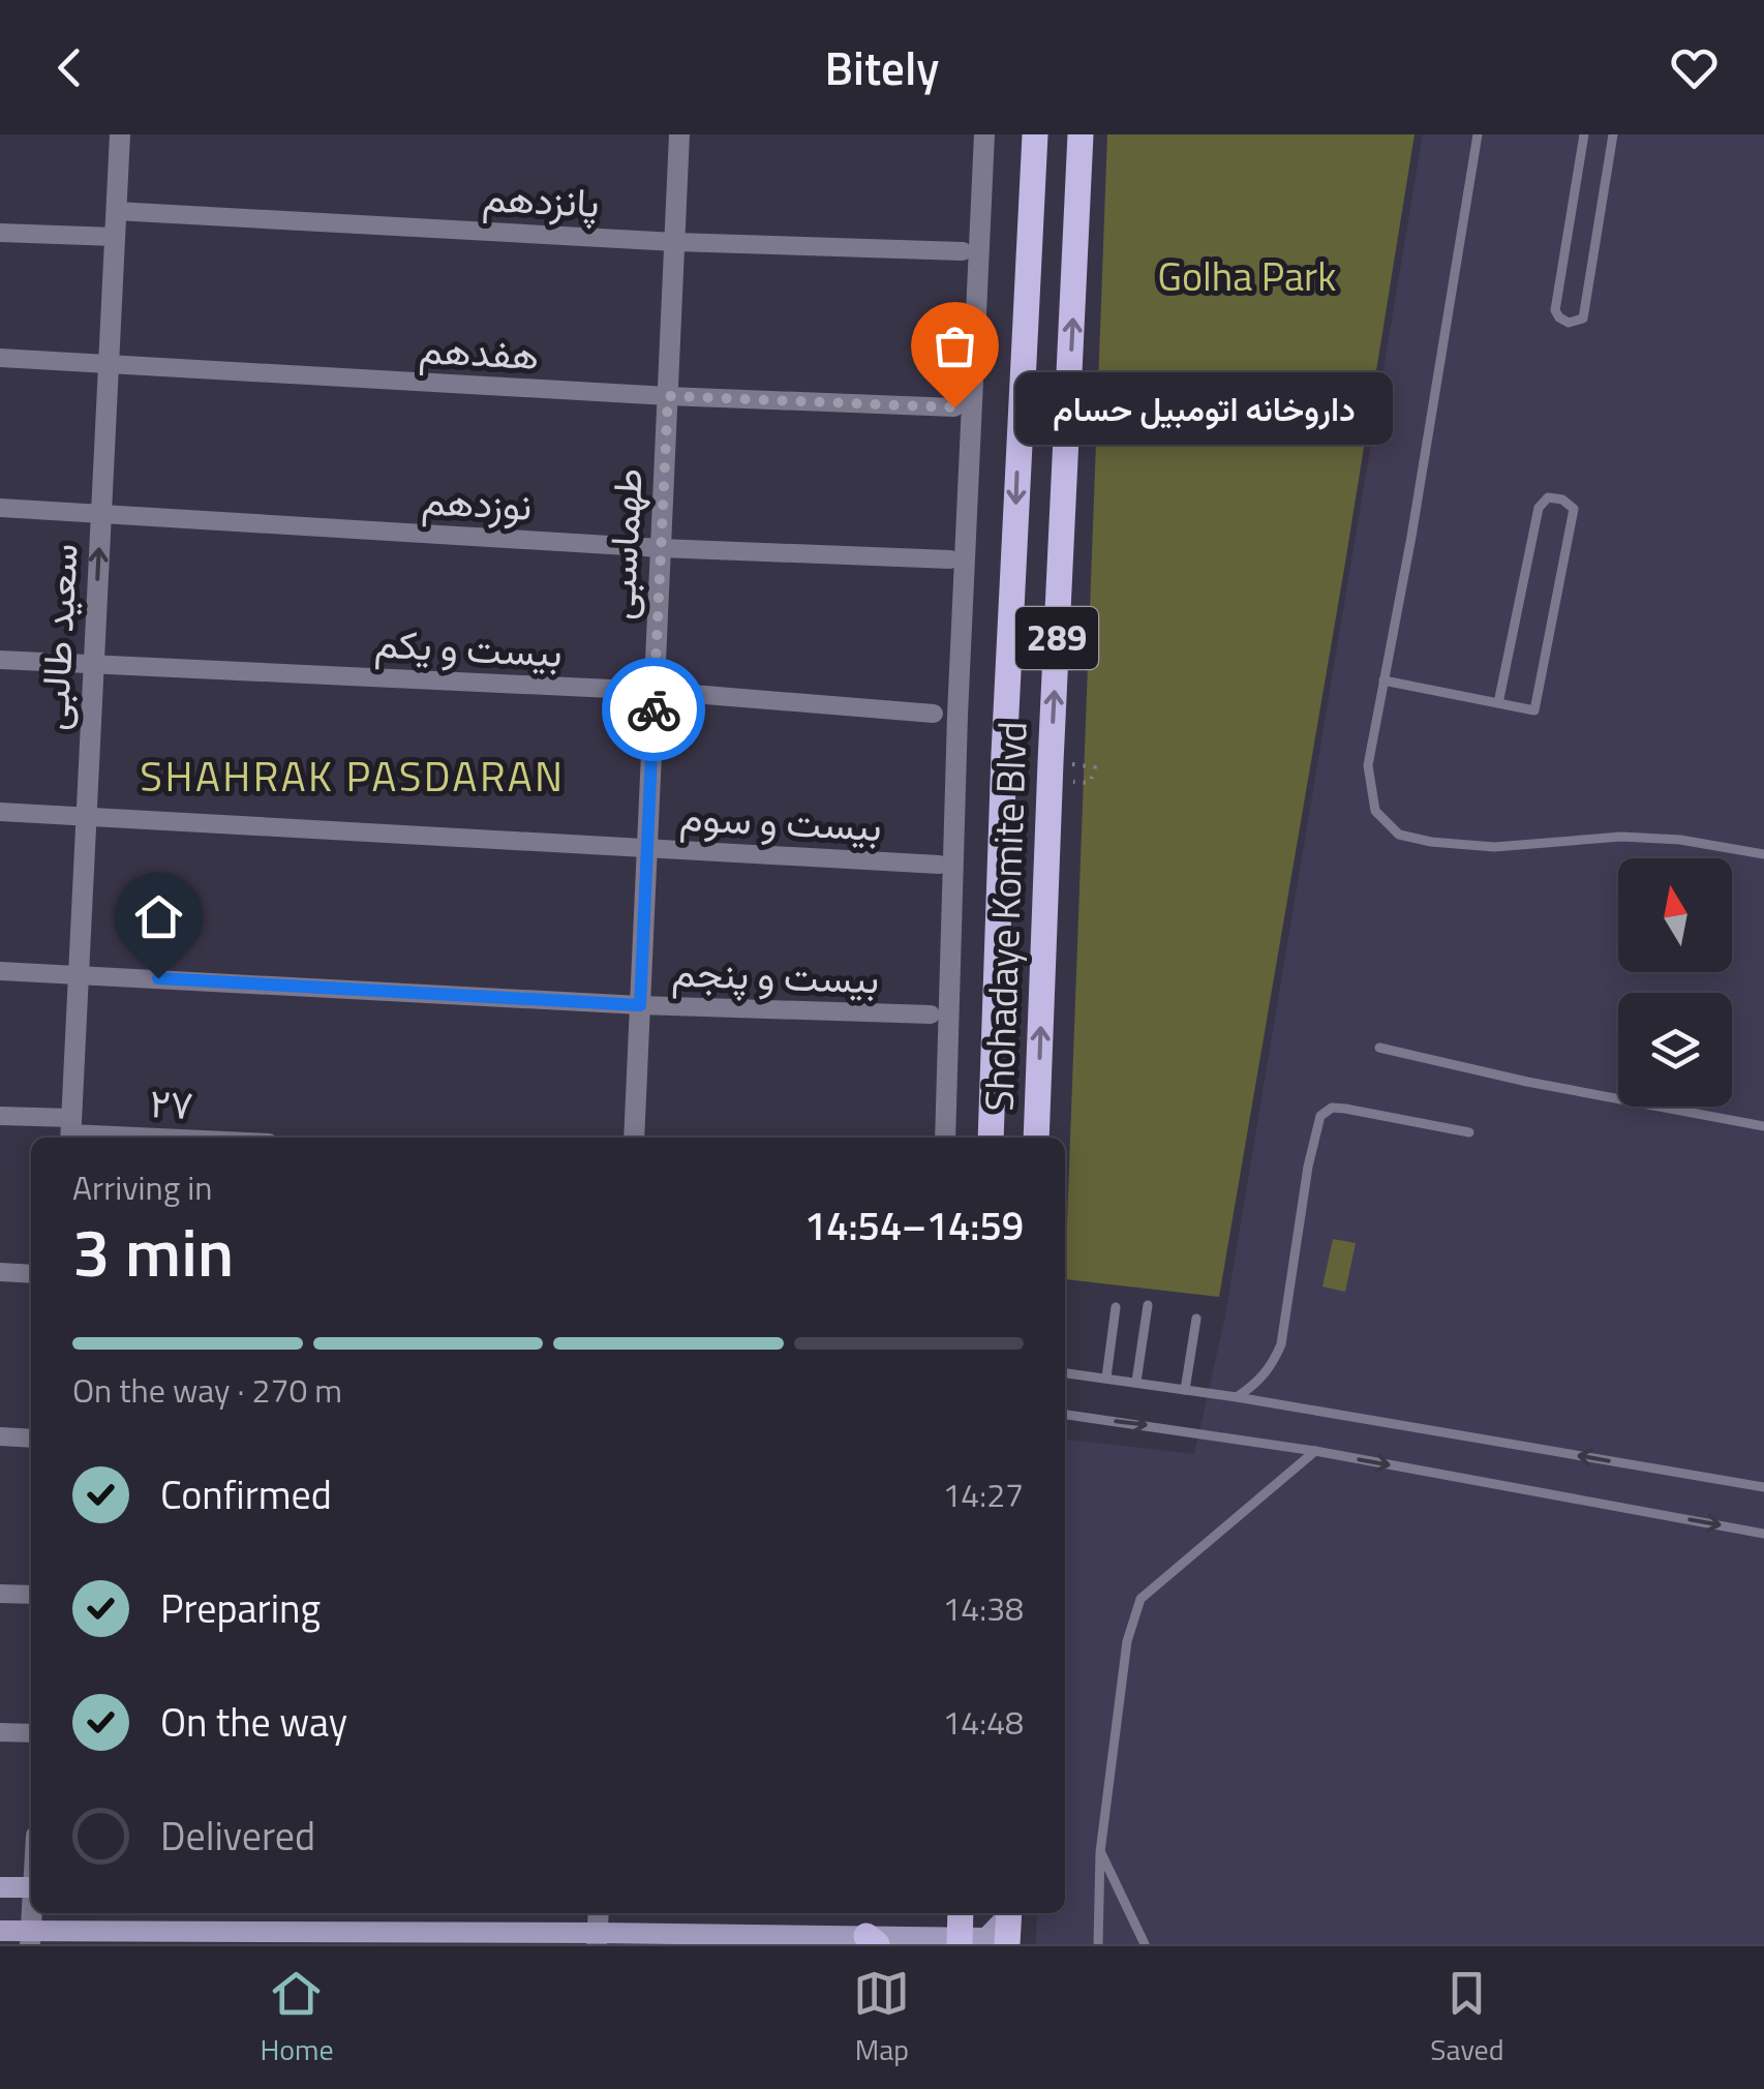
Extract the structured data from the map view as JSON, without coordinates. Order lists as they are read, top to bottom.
{
  "streets": {
    "main road": ["289", "Shohadaye Komite Blvd"],
    "street": [
      "پانزدهم",
      "هفدهم",
      "نوزدهم",
      "طهماسبی",
      "سعید طالبی",
      "بیست و یکم",
      "بیست و سوم",
      "بیست و پنجم",
      "۲۷"
    ]
  },
  "crossings": [
    ["پانزدهم", "طهماسبی"],
    ["پانزدهم", "سعید طالبی"],
    ["هفدهم", "طهماسبی"],
    ["هفدهم", "سعید طالبی"],
    ["نوزدهم", "طهماسبی"],
    ["نوزدهم", "سعید طالبی"],
    ["طهماسبی", "بیست و یکم"],
    ["طهماسبی", "بیست و سوم"],
    ["طهماسبی", "بیست و پنجم"],
    ["سعید طالبی", "بیست و یکم"],
    ["سعید طالبی", "بیست و سوم"],
    ["سعید طالبی", "بیست و پنجم"],
    ["سعید طالبی", "۲۷"]
  ],
  "districts": ["SHAHRAK PASDARAN"],
  "parks": ["Golha Park"],
  "places": ["داروخانه اتومبیل حسام"],
  "north": "top",
  "page": {
    "header": "Bitely",
    "bubble": "داروخانه اتومبیل حسام",
    "heading": ["3 min", "Arriving in", "14:54–14:59"],
    "bar": "On the way · 270 m",
    "list": [
      ["Confirmed", "14:27"],
      ["Preparing", "14:38"],
      ["On the way", "14:48"],
      "Delivered"
    ],
    "tabs": ["Home", "Map", "Saved"]
  }
}
